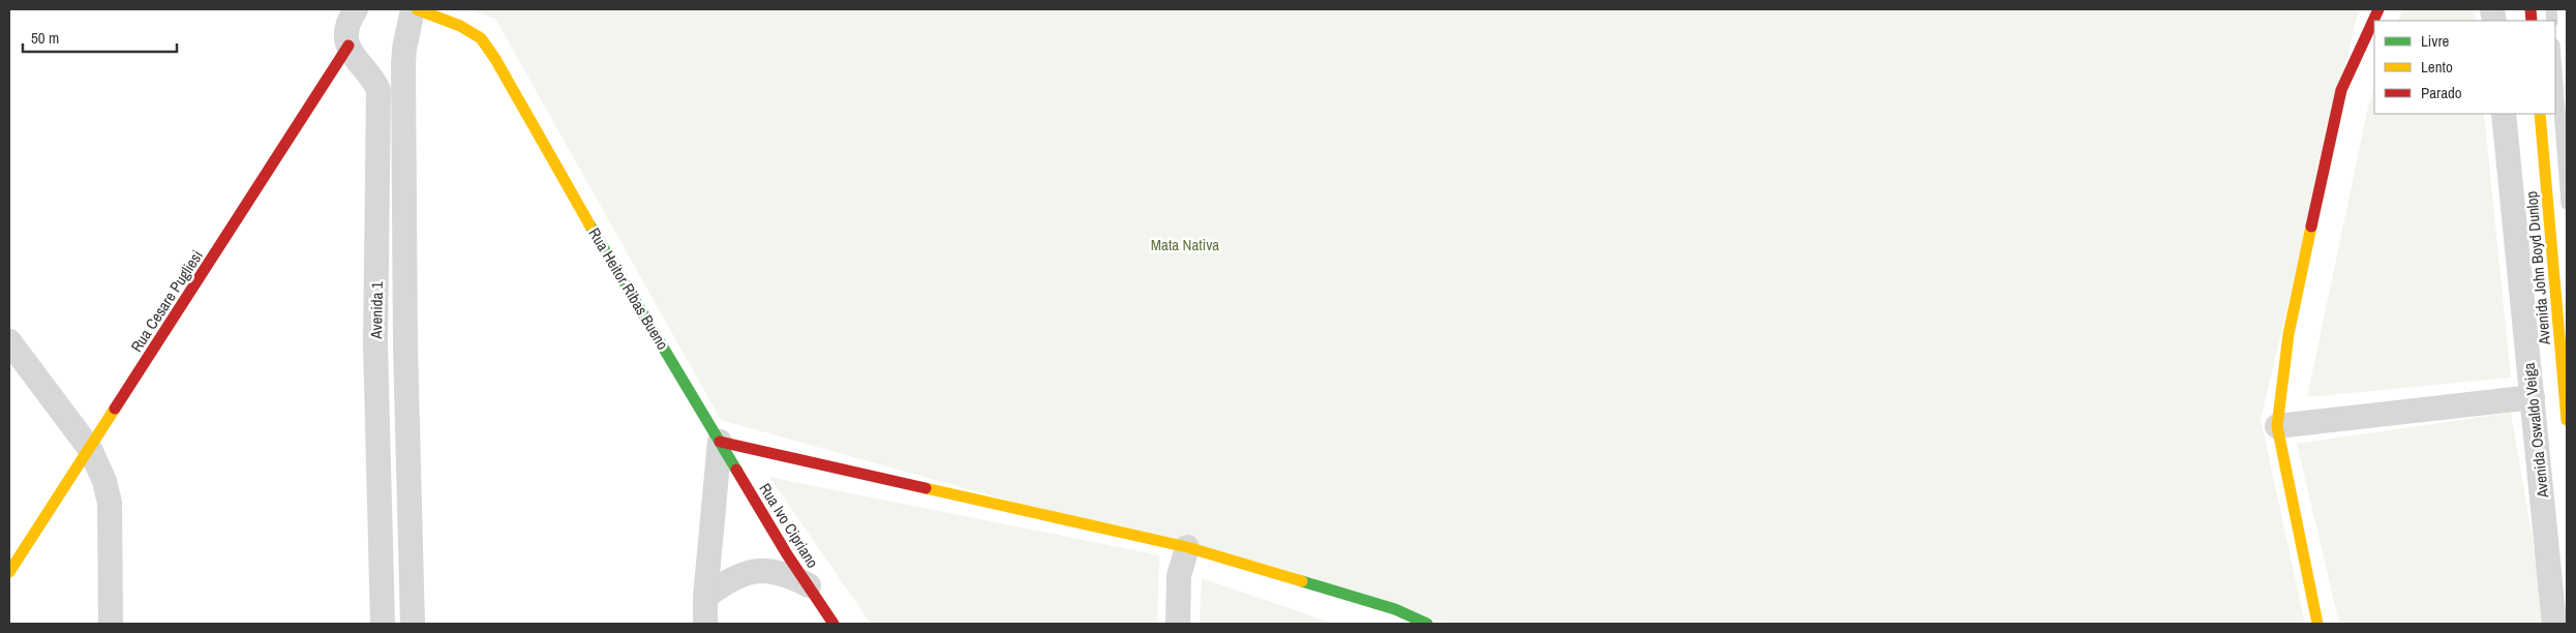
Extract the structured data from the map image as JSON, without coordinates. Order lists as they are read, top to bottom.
{
  "streets": {
    "street": [
      "Avenida John Boyd Dunlop",
      "Rua Heitor Ribas Bueno",
      "Rua Cesare Pugliesi",
      "Avenida 1",
      "Avenida Oswaldo Veiga",
      "Rua Ivo Cipriano"
    ]
  },
  "crossings": [
    ["Rua Heitor Ribas Bueno", "Rua Ivo Cipriano"],
    ["Rua Cesare Pugliesi", "Avenida 1"]
  ],
  "parks": ["Mata Nativa"],
  "legend": ["Livre", "Lento", "Parado"],
  "scale_bar": "50 m"
}
